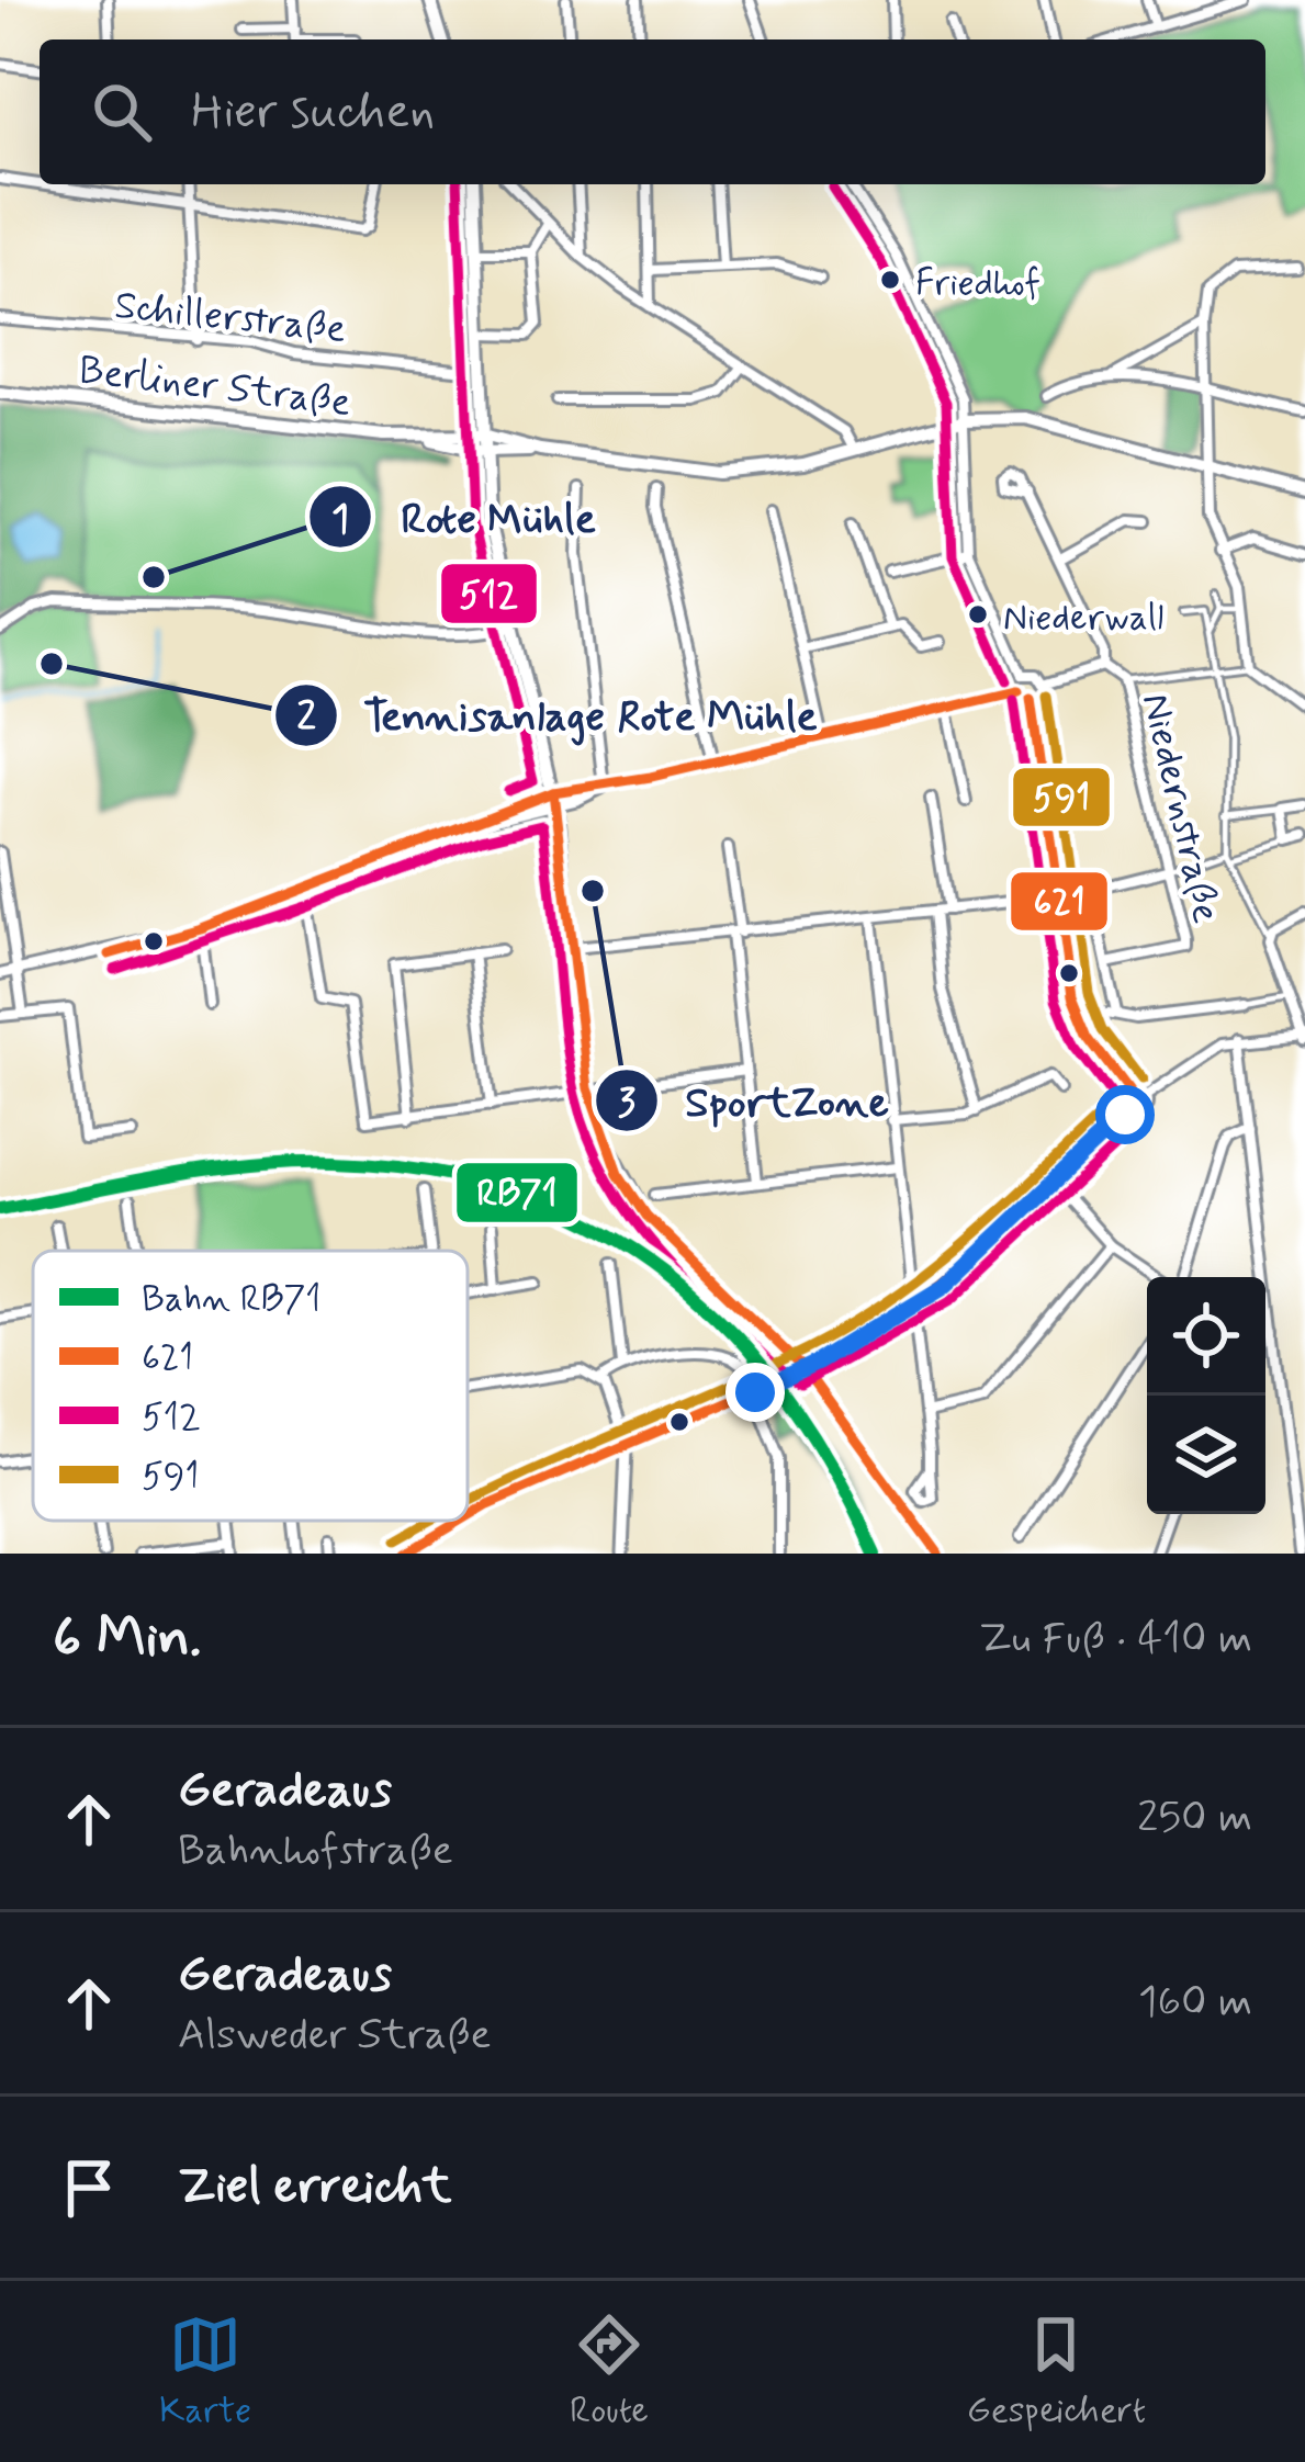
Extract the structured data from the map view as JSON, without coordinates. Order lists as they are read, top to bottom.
{
  "streets": {
    "main road": ["Berliner Straße"],
    "street": ["Schillerstraße", "Niedernstraße"]
  },
  "places": [
    "Friedhof",
    "Rote Mühle",
    "Niederwall",
    "Tennisanlage Rote Mühle",
    "SportZone"
  ],
  "lines": [
    "transit line 512",
    "transit line 621",
    "transit line 591",
    "rail line RB71"
  ],
  "legend": [
    "Bahn RB71",
    "621",
    "512",
    "591"
  ],
  "page": {
    "search": "Hier suchen",
    "heading": ["6 Min.", "Zu Fuß · 410 m"],
    "list": [
      ["Geradeaus", "Bahnhofstraße", "250 m"],
      ["Geradeaus", "Alsweder Straße", "160 m"],
      "Ziel erreicht"
    ],
    "nav": ["Karte", "Route", "Gespeichert"]
  }
}
